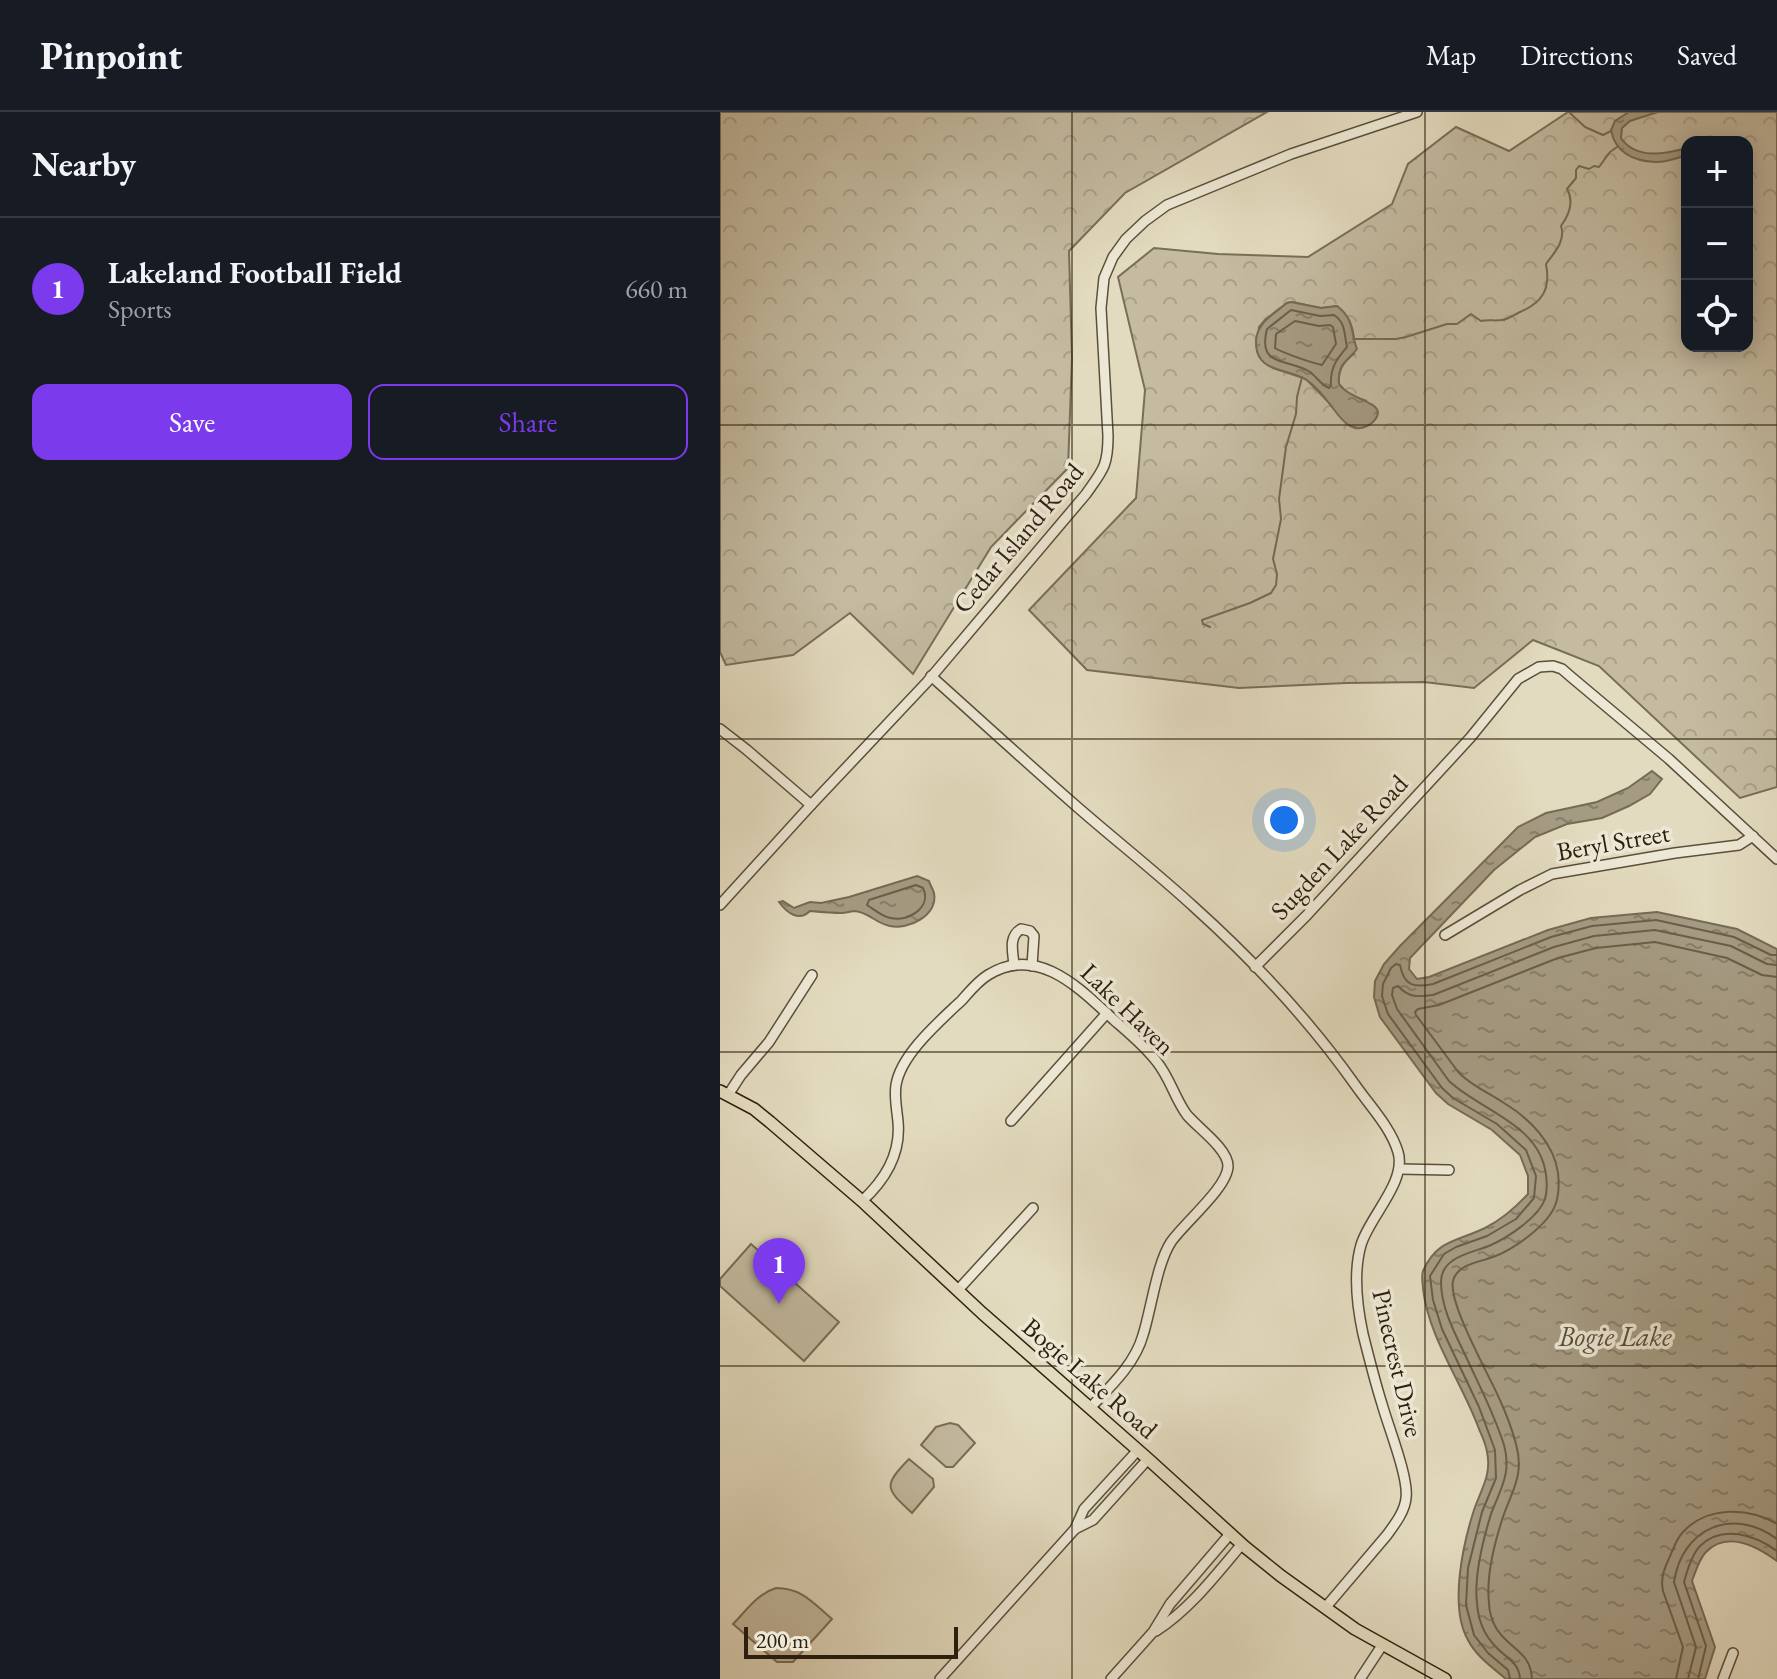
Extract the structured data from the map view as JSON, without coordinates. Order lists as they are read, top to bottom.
{
  "streets": {
    "main road": ["Bogie Lake Road"],
    "street": [
      "Cedar Island Road",
      "Beryl Street",
      "Sugden Lake Road",
      "Lake Haven",
      "Pinecrest Drive"
    ]
  },
  "crossings": [
    ["Beryl Street", "Sugden Lake Road"],
    ["Lake Haven", "Bogie Lake Road"],
    ["Pinecrest Drive", "Bogie Lake Road"]
  ],
  "water": ["Bogie Lake"],
  "scale_bar": "200 m",
  "page": {
    "header": "Pinpoint",
    "nav": ["Map", "Directions", "Saved"],
    "heading": "Nearby",
    "map_buttons": ["+", "−"],
    "list": [
      {
        "mark": "1",
        "name": "Lakeland Football Field",
        "note": "Sports",
        "value": "660 m"
      }
    ],
    "buttons": ["Save", "Share"],
    "pins": "1",
    "scale": "200 m"
  }
}
